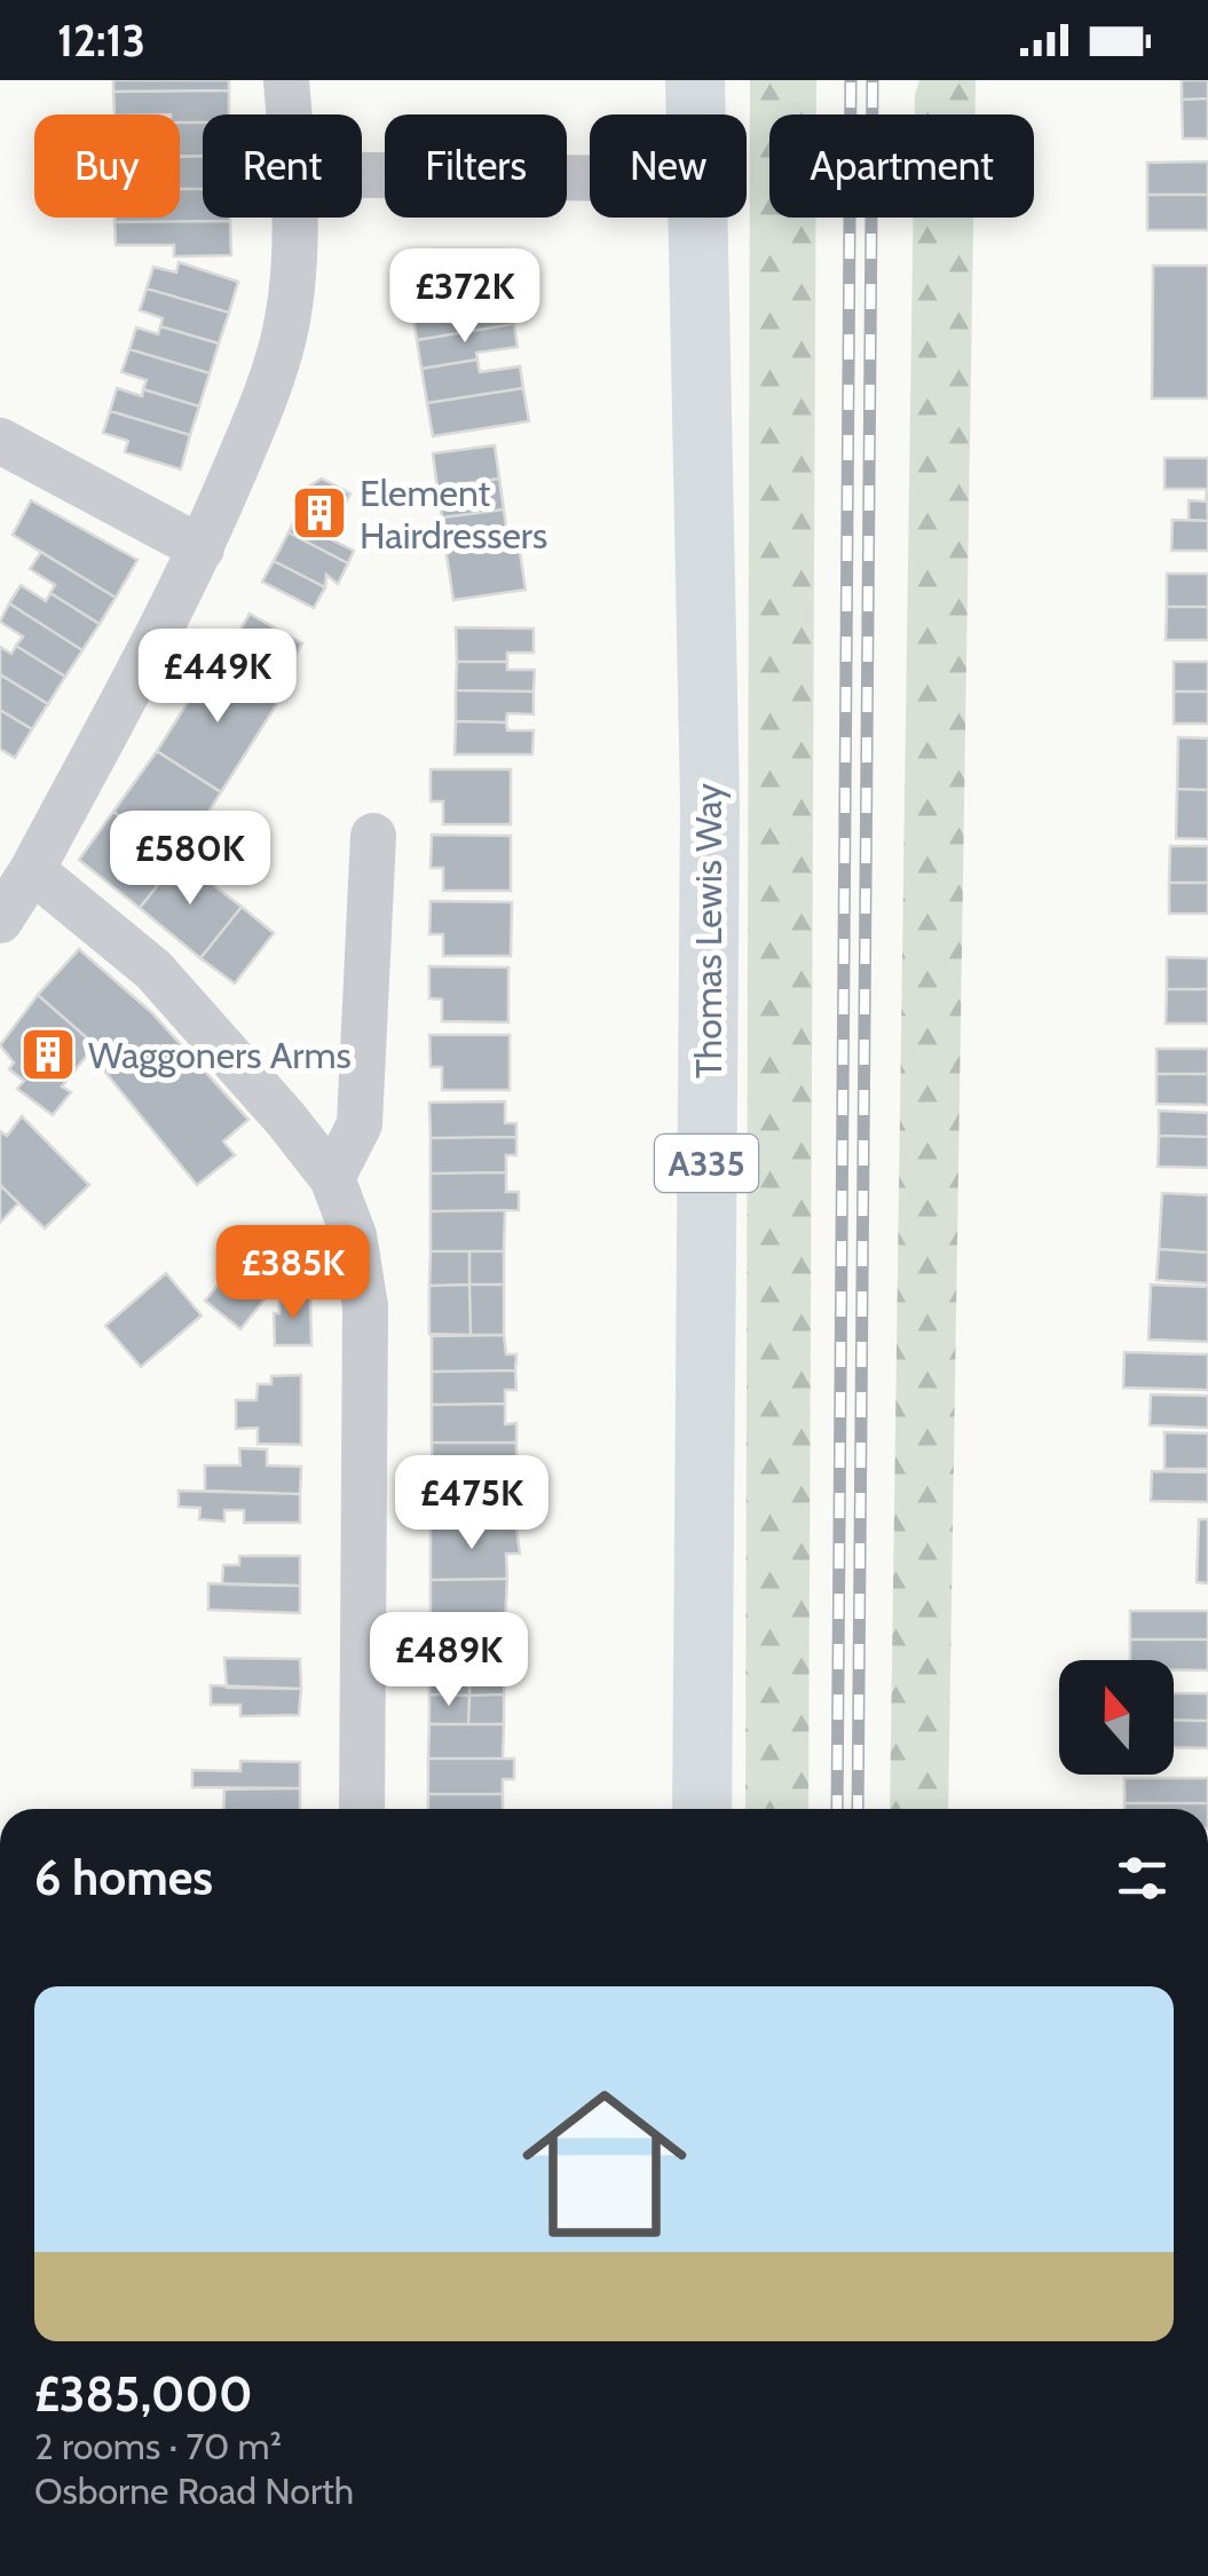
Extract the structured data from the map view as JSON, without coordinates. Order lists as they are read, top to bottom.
{
  "streets": {
    "main road": ["Thomas Lewis Way", "A335"]
  },
  "places": {
    "building": ["Element Hairdressers", "Waggoners Arms"]
  },
  "north": "top",
  "page": {
    "status": "12:13",
    "chip": [
      "Buy",
      "Rent",
      "Filters",
      "New",
      "Apartment"
    ],
    "price": [
      "£372K",
      "£449K",
      "£580K",
      "£385K",
      "£475K",
      "£489K"
    ],
    "heading": "6 homes",
    "list": [
      {
        "name": "£385,000",
        "note": "2 rooms · 70 m² · Osborne Road North"
      }
    ]
  }
}
